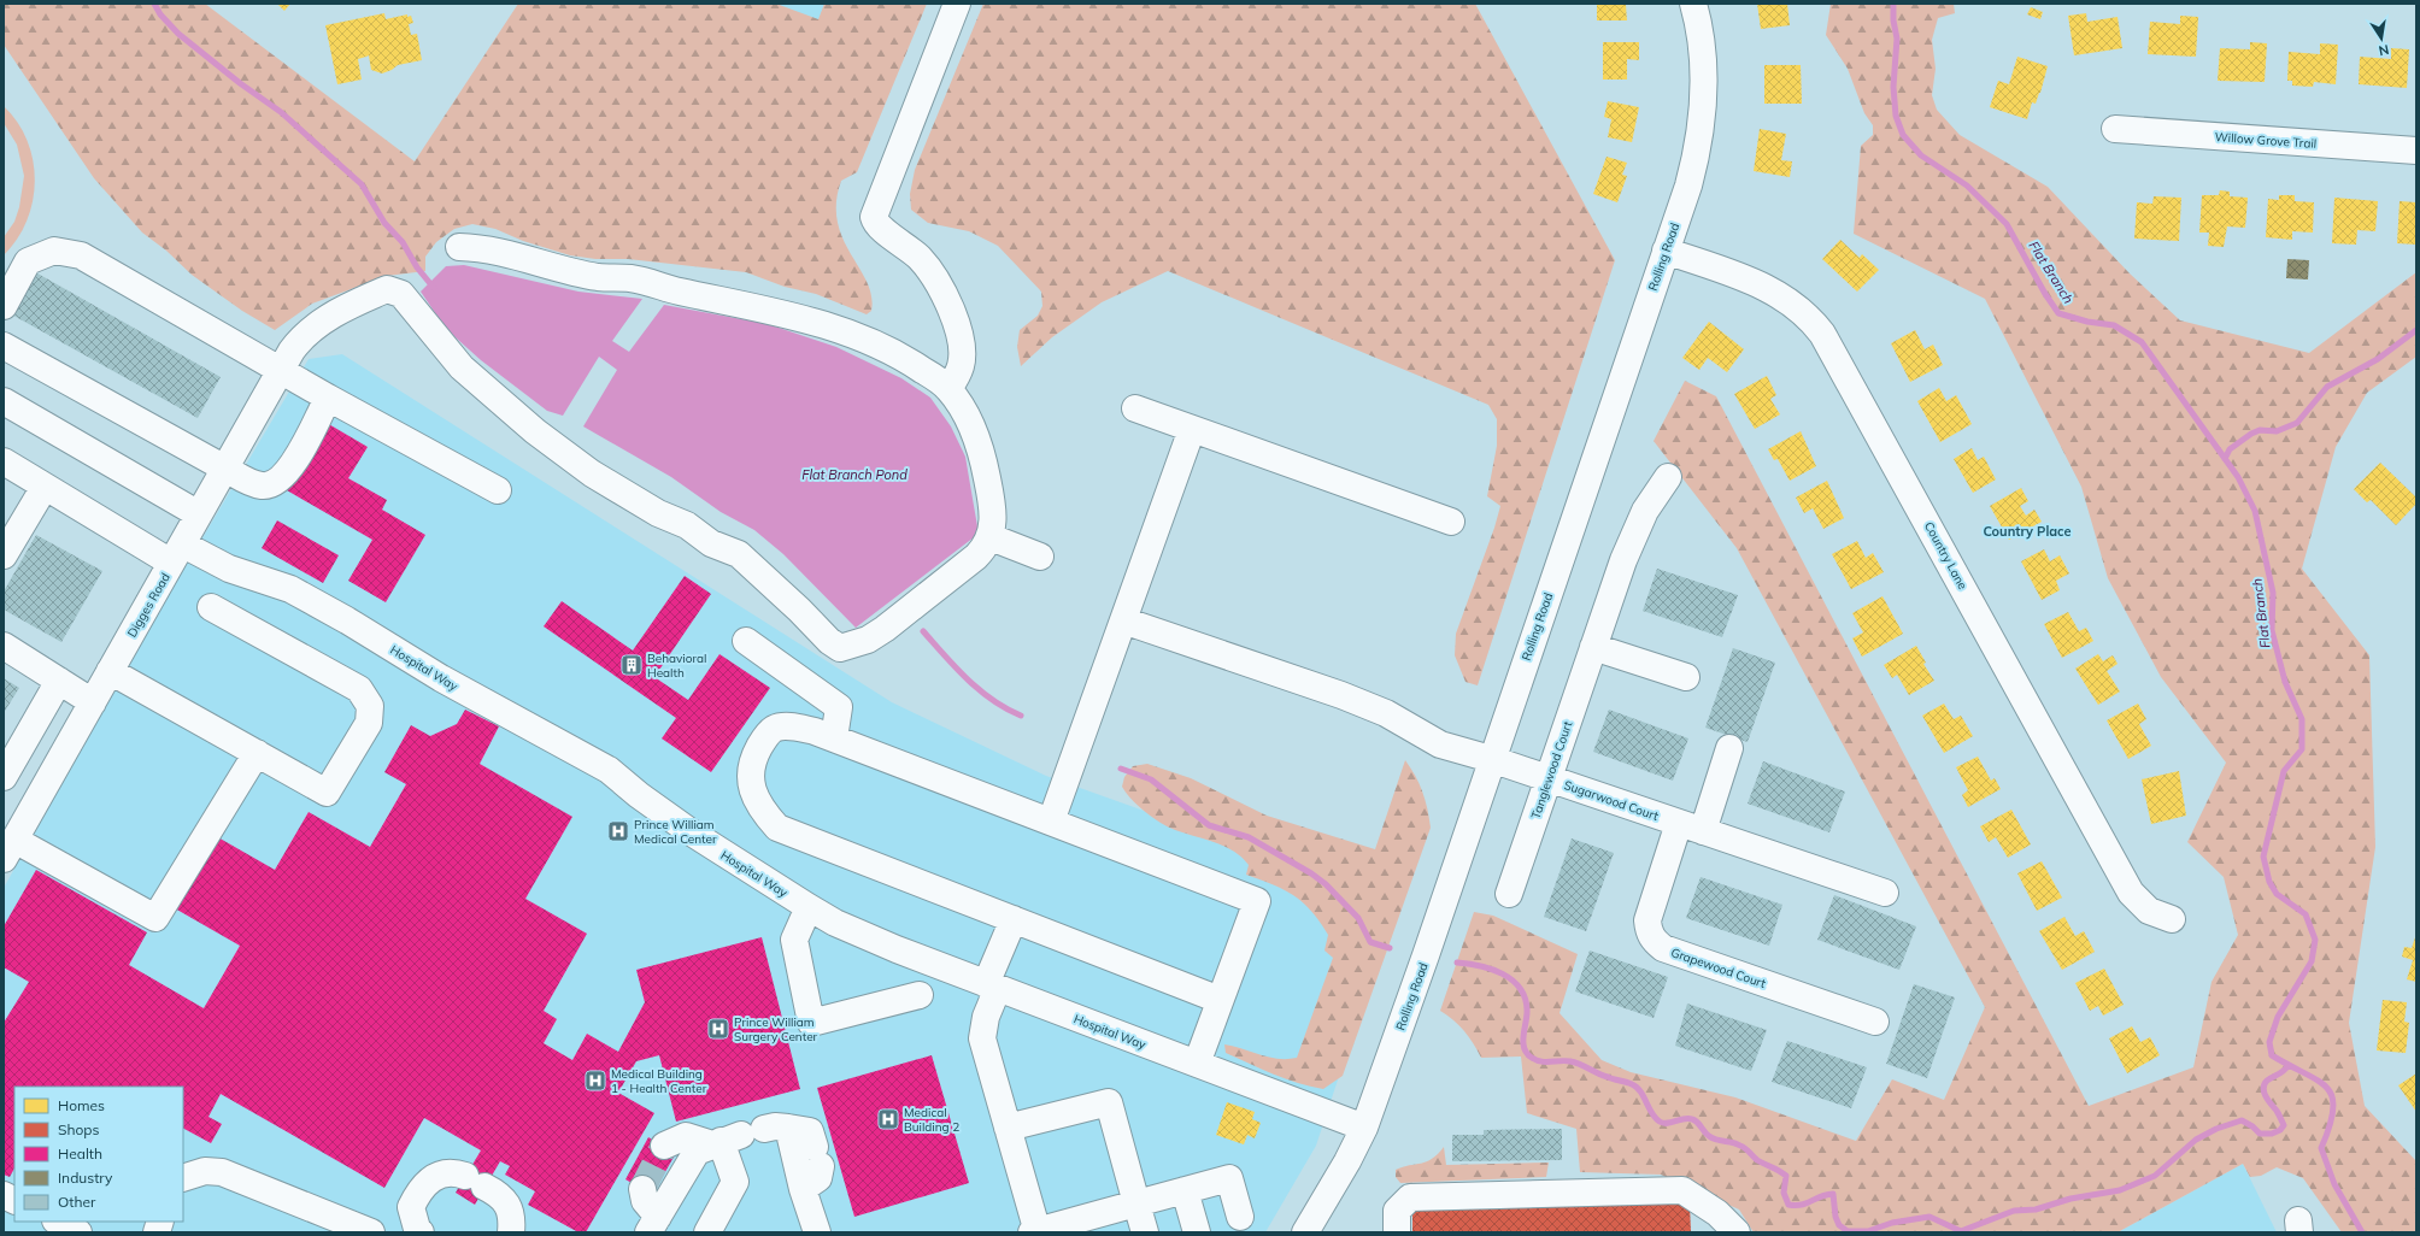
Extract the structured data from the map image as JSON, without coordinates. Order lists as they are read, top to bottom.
{
  "streets": {
    "street": [
      "Willow Grove Trail",
      "Rolling Road",
      "Country Lane",
      "Digges Road",
      "Hospital Way",
      "Tanglewood Court",
      "Sugarwood Court",
      "Grapewood Court"
    ]
  },
  "crossings": [
    ["Rolling Road", "Country Lane"],
    ["Rolling Road", "Hospital Way"],
    ["Rolling Road", "Sugarwood Court"],
    ["Digges Road", "Hospital Way"],
    ["Tanglewood Court", "Sugarwood Court"],
    ["Sugarwood Court", "Grapewood Court"]
  ],
  "districts": ["Country Place"],
  "water": ["Flat Branch", "Flat Branch Pond"],
  "places": {
    "building": ["Behavioral Health"],
    "hospital": [
      "Prince William Medical Center",
      "Prince William Surgery Center",
      "Medical Building 1 - Health Center",
      "Medical Building 2"
    ]
  },
  "legend": [
    "Homes",
    "Shops",
    "Health",
    "Industry",
    "Other"
  ],
  "north": "bottom"
}
